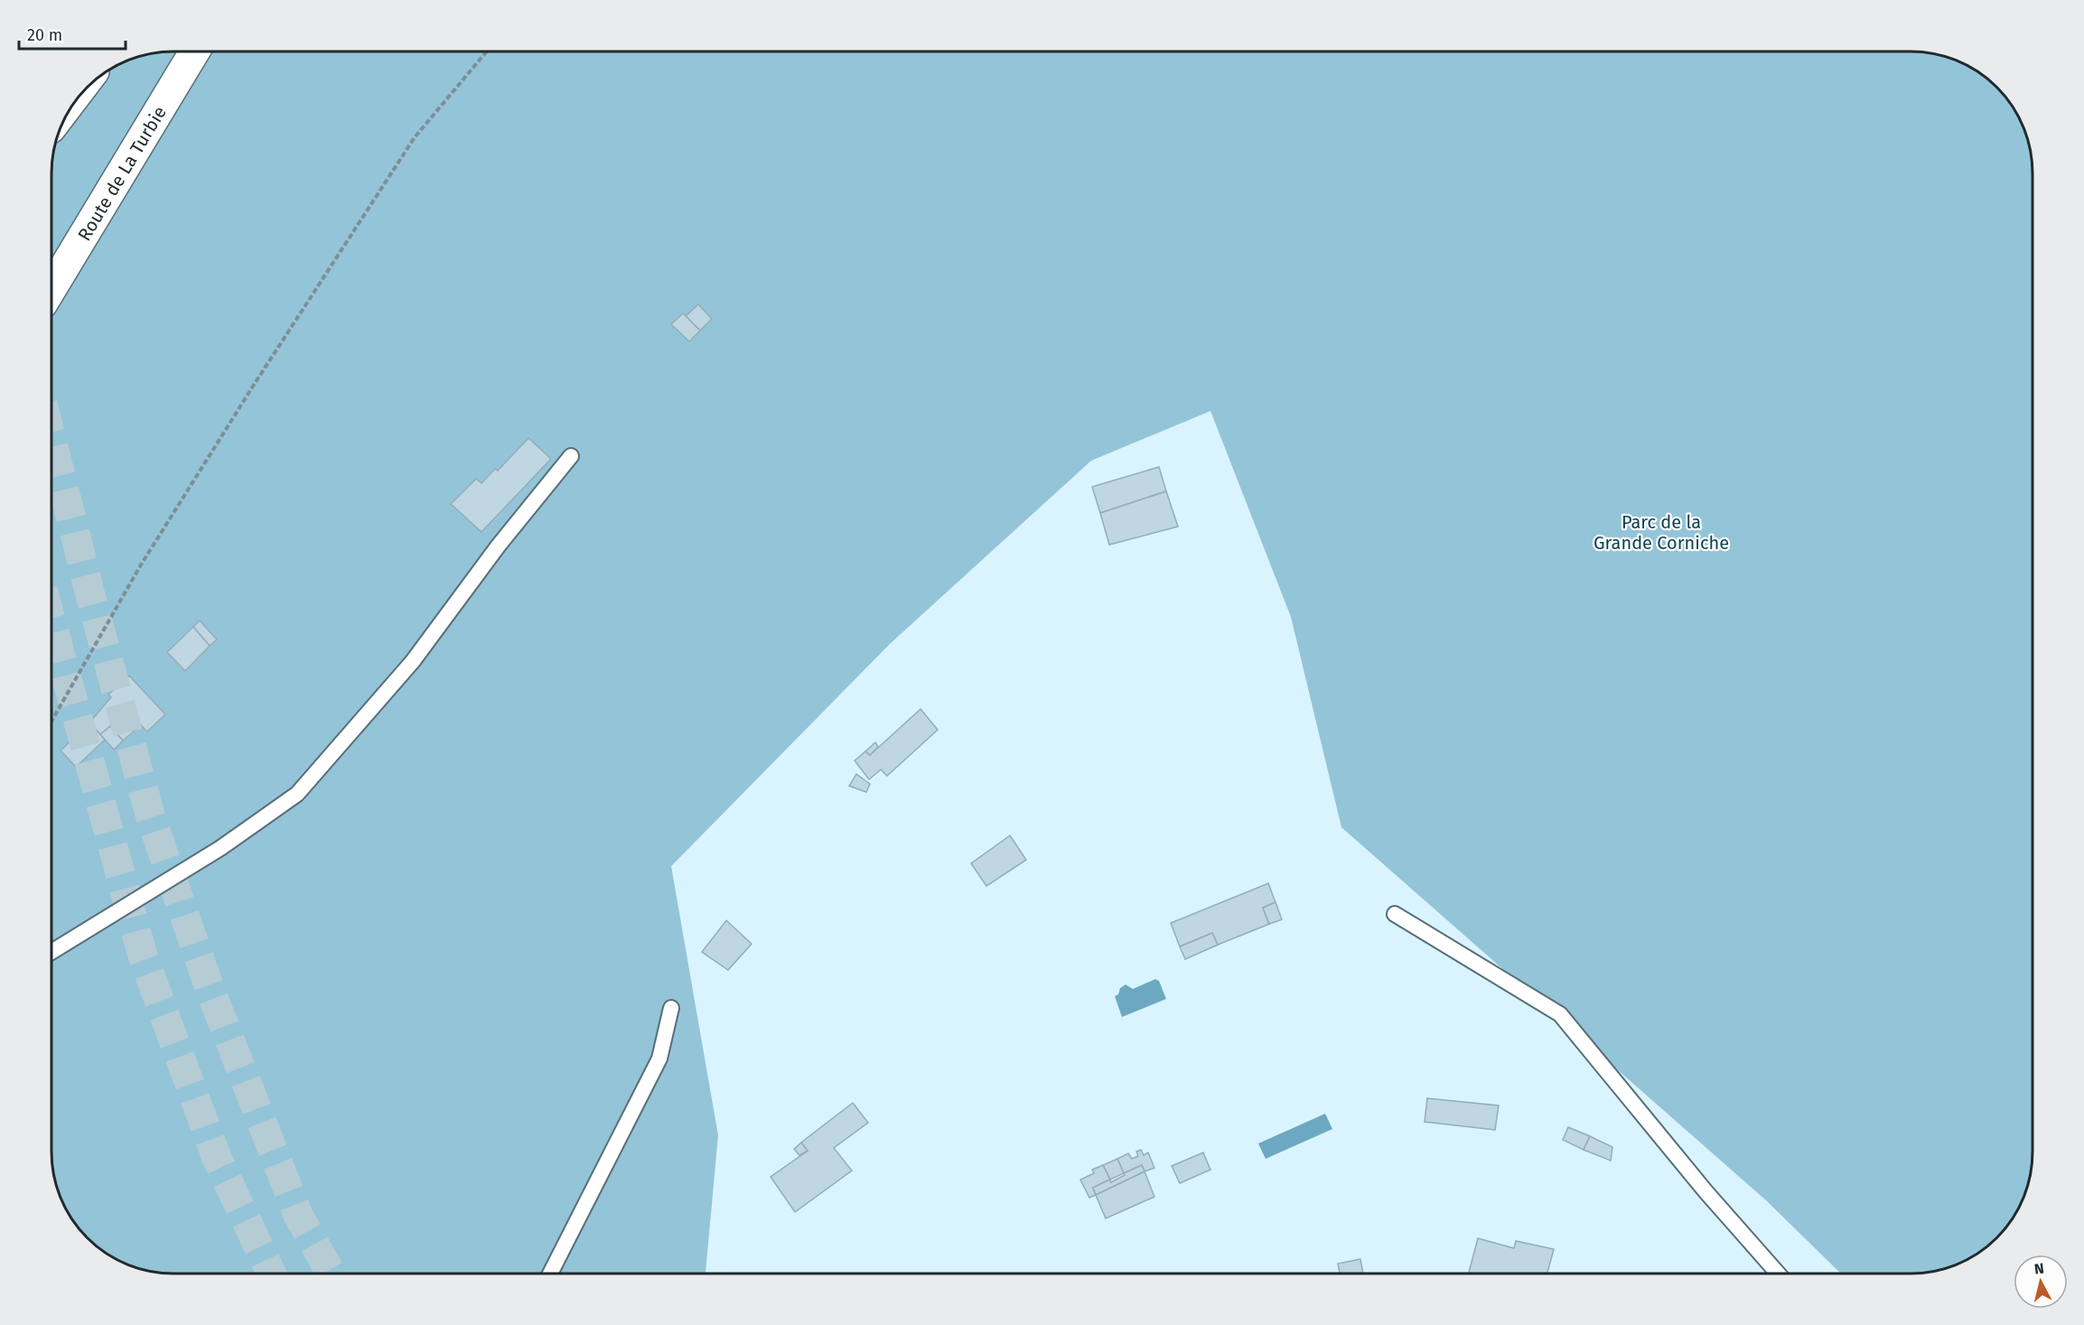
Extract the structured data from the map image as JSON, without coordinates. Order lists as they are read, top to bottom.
{
  "streets": {
    "main road": ["Route de La Turbie"]
  },
  "parks": ["Parc de la Grande Corniche"],
  "scale_bar": "20 m",
  "north": "top"
}
